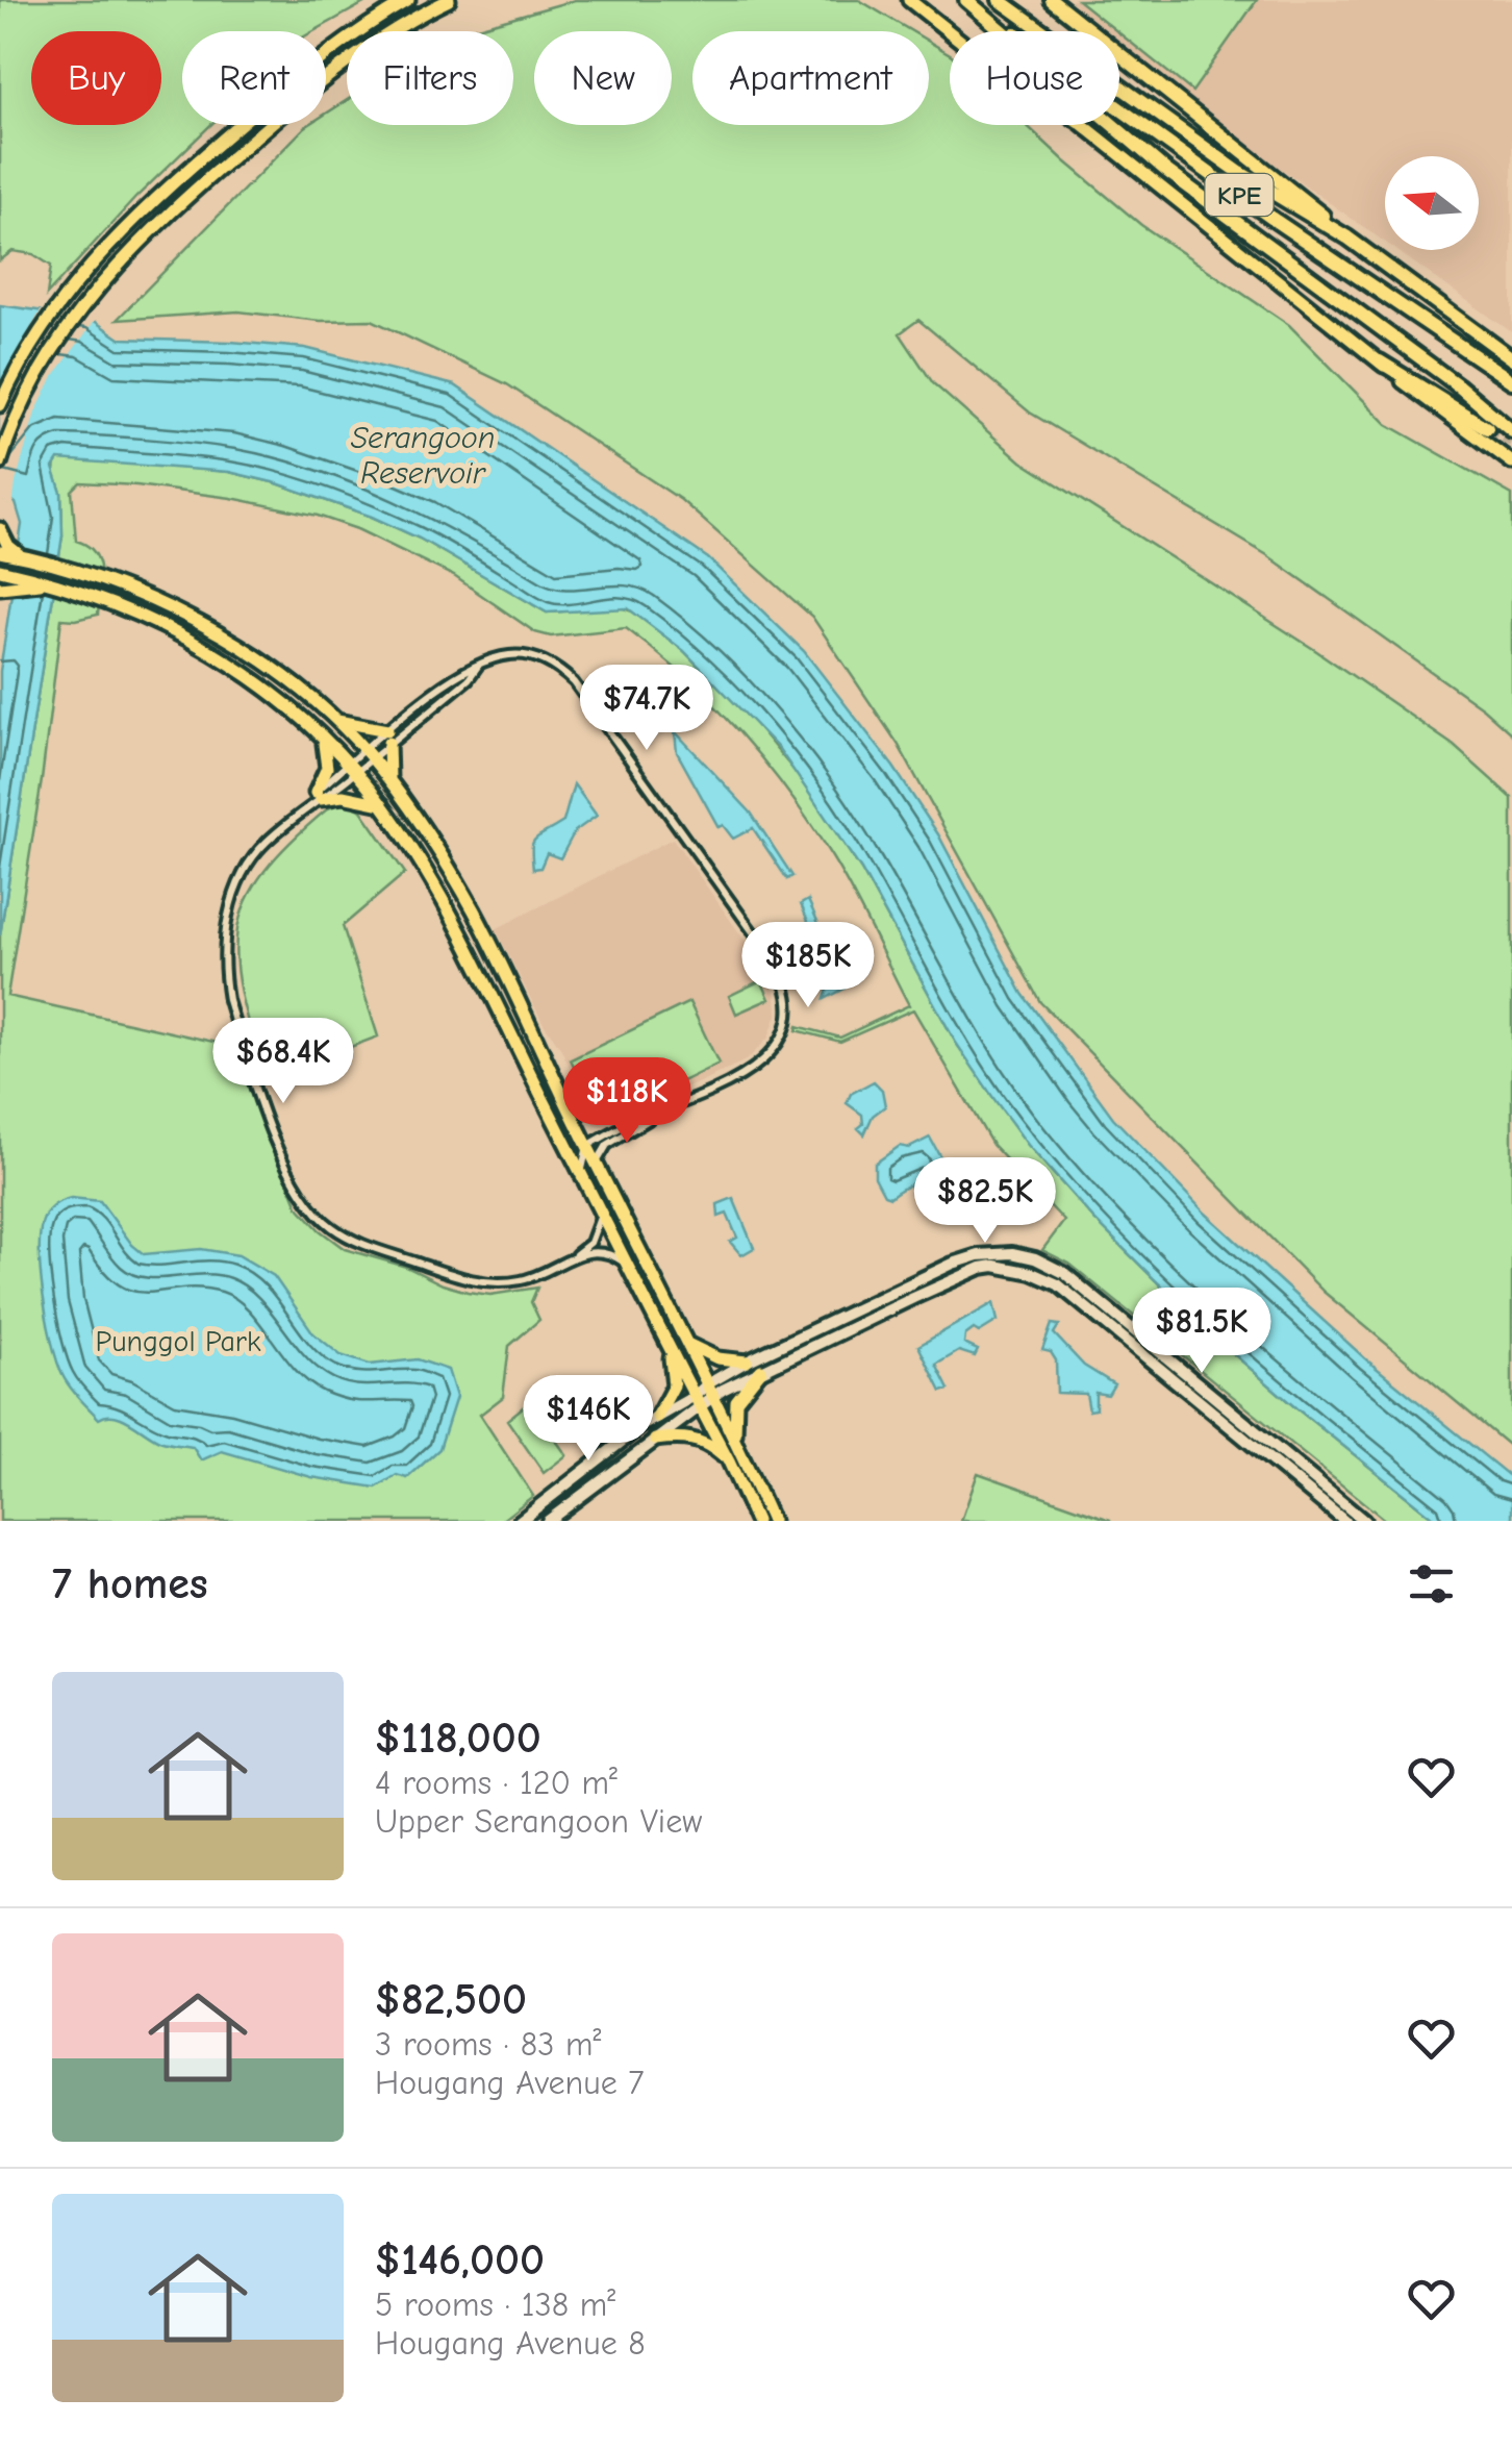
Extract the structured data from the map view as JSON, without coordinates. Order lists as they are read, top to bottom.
{
  "streets": {
    "highway": ["KPE"]
  },
  "water": ["Serangoon Reservoir"],
  "parks": ["Punggol Park"],
  "north": "left",
  "page": {
    "chip": [
      "Buy",
      "Rent",
      "Filters",
      "New",
      "Apartment",
      "House"
    ],
    "price": [
      "$74.7K",
      "$185K",
      "$68.4K",
      "$118K",
      "$82.5K",
      "$81.5K",
      "$146K"
    ],
    "heading": "7 homes",
    "list": [
      {
        "name": "$118,000",
        "note": "4 rooms · 120 m² · Upper Serangoon View"
      },
      {
        "name": "$82,500",
        "note": "3 rooms · 83 m² · Hougang Avenue 7"
      },
      {
        "name": "$146,000",
        "note": "5 rooms · 138 m² · Hougang Avenue 8"
      }
    ]
  }
}
